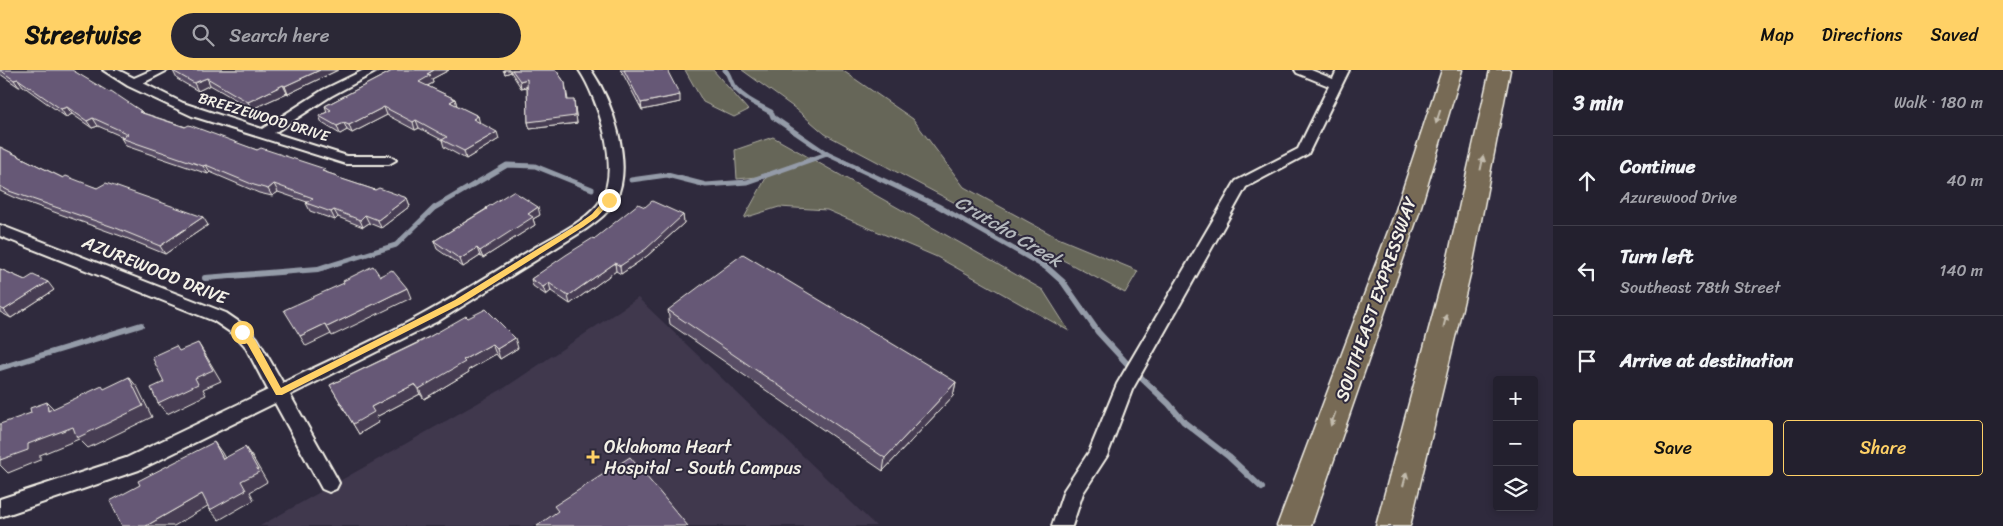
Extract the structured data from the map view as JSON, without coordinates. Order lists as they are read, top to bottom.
{
  "streets": {
    "highway": ["SOUTHEAST EXPRESSWAY"],
    "street": ["BREEZEWOOD DRIVE", "AZUREWOOD DRIVE"]
  },
  "water": ["Crutcho Creek"],
  "places": {
    "health": ["Oklahoma Heart Hospital - South Campus"]
  },
  "page": {
    "header": "Streetwise",
    "search": "Search here",
    "nav": ["Map", "Directions", "Saved"],
    "heading": ["3 min", "Walk · 180 m"],
    "list": [
      ["Continue", "Azurewood Drive", "40 m"],
      ["Turn left", "Southeast 78th Street", "140 m"],
      "Arrive at destination"
    ],
    "map_buttons": ["+", "−"],
    "buttons": ["Save", "Share"]
  }
}
